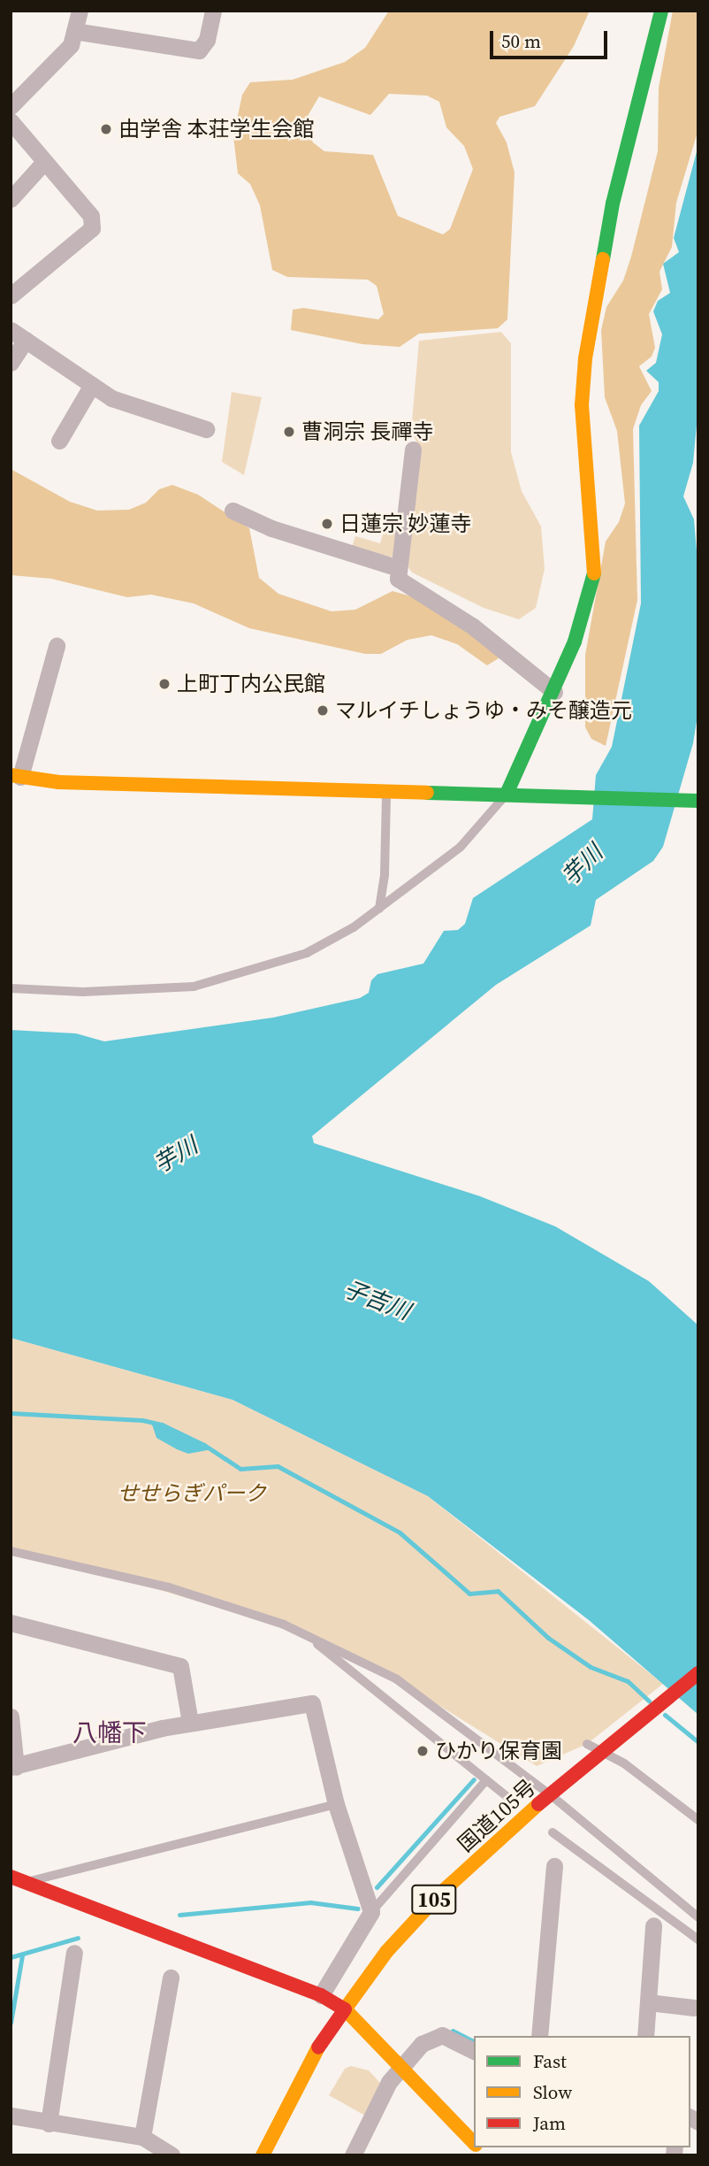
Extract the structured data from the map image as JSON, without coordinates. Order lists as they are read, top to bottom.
{
  "streets": {
    "main road": ["国道105号", "105"]
  },
  "districts": ["八幡下"],
  "water": ["芋川", "子吉川"],
  "parks": ["せせらぎパーク"],
  "places": [
    "由学舎 本荘学生会館",
    "曹洞宗 長禪寺",
    "日蓮宗 妙蓮寺",
    "上町丁内公民館",
    "マルイチしょうゆ・みそ醸造元",
    "ひかり保育園"
  ],
  "legend": ["Fast", "Slow", "Jam"],
  "scale_bar": "50 m"
}
